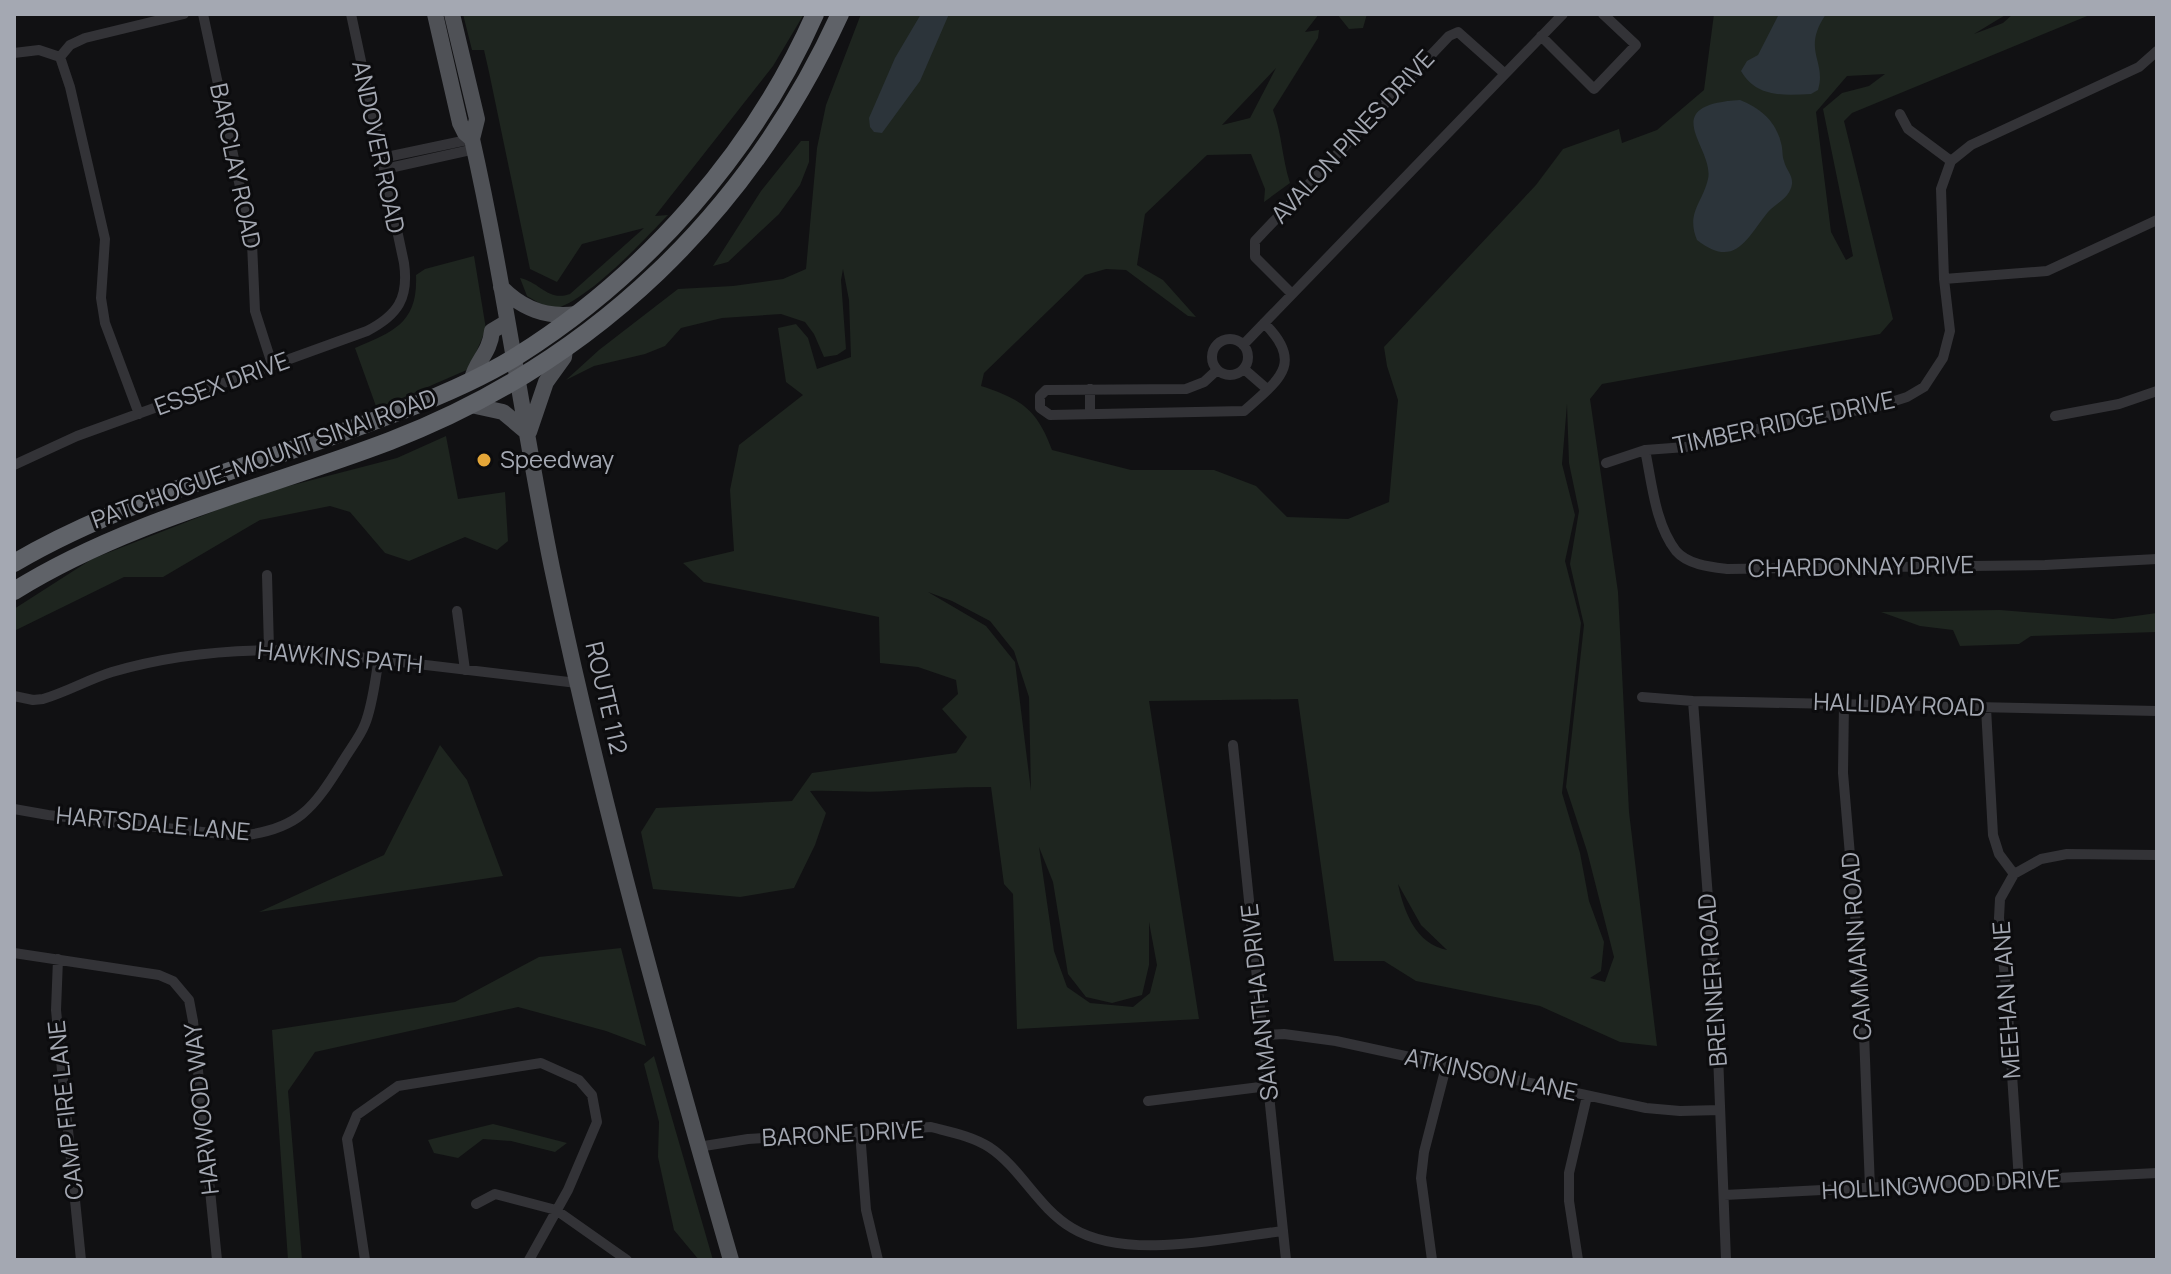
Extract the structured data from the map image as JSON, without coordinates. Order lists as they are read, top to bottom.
{
  "streets": {
    "highway": ["PATCHOGUE-MOUNT SINAI ROAD"],
    "main road": ["ROUTE 112"],
    "street": [
      "AVALON PINES DRIVE",
      "ANDOVER ROAD",
      "BARCLAY ROAD",
      "ESSEX DRIVE",
      "TIMBER RIDGE DRIVE",
      "CHARDONNAY DRIVE",
      "HAWKINS PATH",
      "HALLIDAY ROAD",
      "HARTSDALE LANE",
      "CAMMANN ROAD",
      "BRENNER ROAD",
      "MEEHAN LANE",
      "SAMANTHA DRIVE",
      "ATKINSON LANE",
      "HARWOOD WAY",
      "CAMP FIRE LANE",
      "BARONE DRIVE",
      "HOLLINGWOOD DRIVE"
    ]
  },
  "crossings": [
    ["ANDOVER ROAD", "ESSEX DRIVE"],
    ["BARCLAY ROAD", "ESSEX DRIVE"],
    ["TIMBER RIDGE DRIVE", "CHARDONNAY DRIVE"],
    ["PATCHOGUE-MOUNT SINAI ROAD", "ROUTE 112"],
    ["HAWKINS PATH", "ROUTE 112"],
    ["HAWKINS PATH", "HARTSDALE LANE"],
    ["ROUTE 112", "BARONE DRIVE"],
    ["HALLIDAY ROAD", "CAMMANN ROAD"],
    ["HALLIDAY ROAD", "BRENNER ROAD"],
    ["CAMMANN ROAD", "HOLLINGWOOD DRIVE"],
    ["BRENNER ROAD", "ATKINSON LANE"],
    ["BRENNER ROAD", "HOLLINGWOOD DRIVE"],
    ["MEEHAN LANE", "HOLLINGWOOD DRIVE"],
    ["SAMANTHA DRIVE", "ATKINSON LANE"],
    ["SAMANTHA DRIVE", "BARONE DRIVE"],
    ["HARWOOD WAY", "CAMP FIRE LANE"]
  ],
  "places": ["Speedway"]
}
